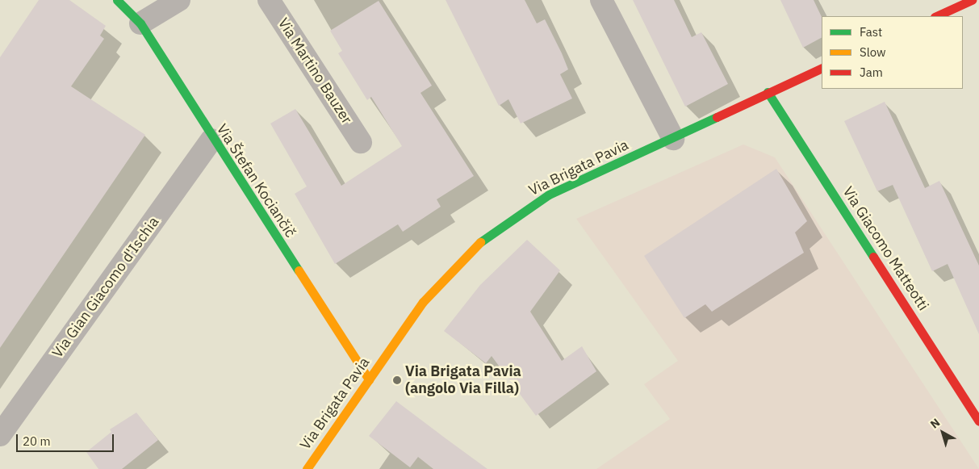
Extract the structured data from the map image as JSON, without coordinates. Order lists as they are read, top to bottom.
{
  "streets": {
    "street": [
      "Via Martino Bauzer",
      "Via Brigata Pavia",
      "Via Štefan Kociančič",
      "Via Giacomo Matteotti",
      "Via Gian Giacomo d'Ischia"
    ]
  },
  "crossings": [
    ["Via Brigata Pavia", "Via Štefan Kociančič"],
    ["Via Brigata Pavia", "Via Giacomo Matteotti"],
    ["Via Štefan Kociančič", "Via Gian Giacomo d'Ischia"]
  ],
  "places": ["Via Brigata Pavia (angolo Via Filla)"],
  "legend": ["Fast", "Slow", "Jam"],
  "scale_bar": "20 m",
  "north": "top left"
}
